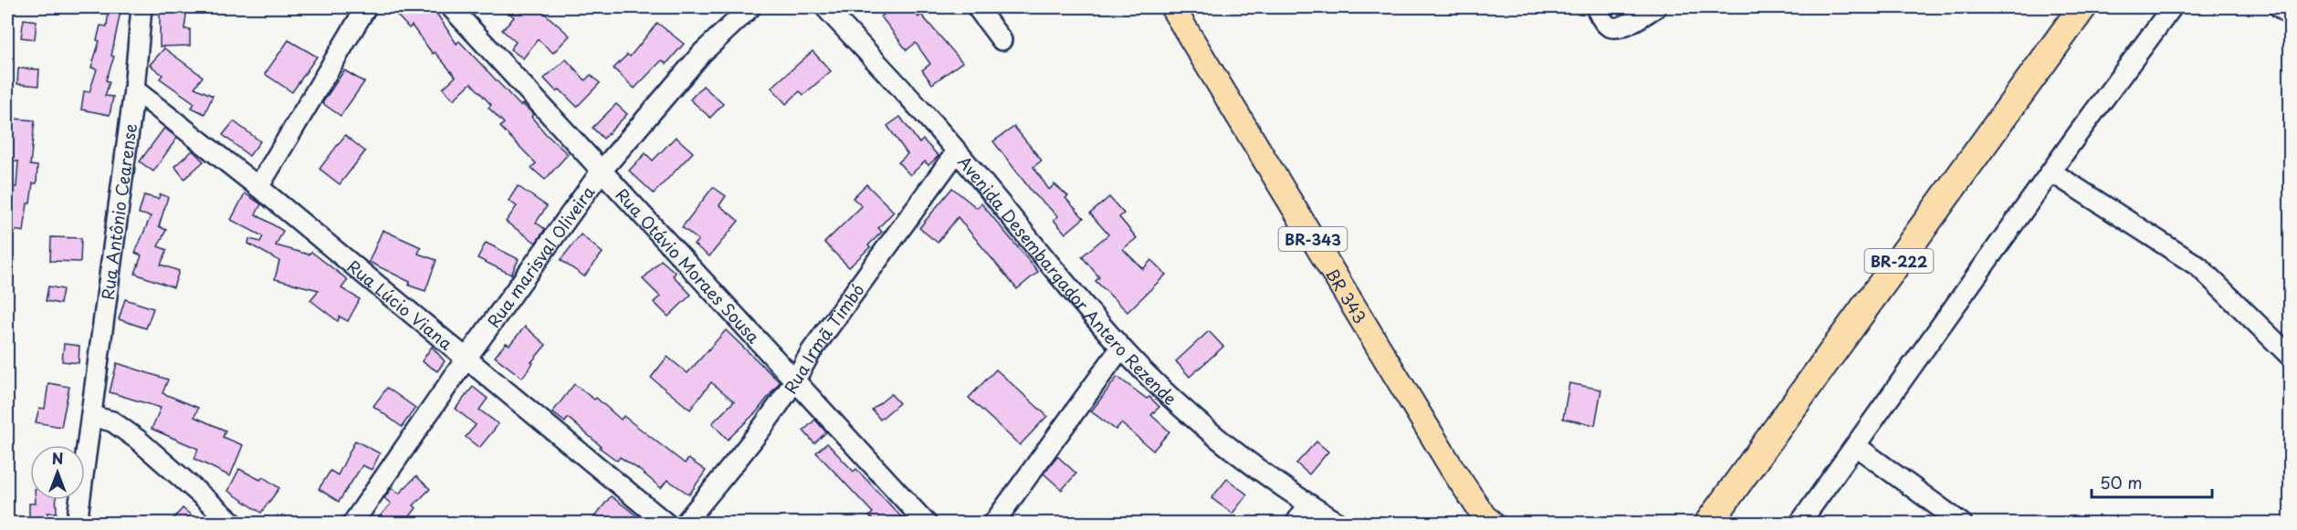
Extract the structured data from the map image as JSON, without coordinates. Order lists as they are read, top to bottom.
{
  "streets": {
    "highway": ["BR-222"],
    "main road": ["BR-343", "BR 343"],
    "street": [
      "Rua Antônio Cearense",
      "Rua marisval Oliveira",
      "Rua Otávio Moraes Sousa",
      "Avenida Desembargador Antero Rezende",
      "Rua Lúcio Viana",
      "Rua Irmã Timbó"
    ]
  },
  "crossings": [
    ["Rua Antônio Cearense", "Rua Lúcio Viana"],
    ["Rua marisval Oliveira", "Rua Otávio Moraes Sousa"],
    ["Rua marisval Oliveira", "Rua Lúcio Viana"],
    ["Rua Otávio Moraes Sousa", "Rua Irmã Timbó"],
    ["Avenida Desembargador Antero Rezende", "Rua Irmã Timbó"]
  ],
  "scale_bar": "50 m",
  "north": "top"
}
